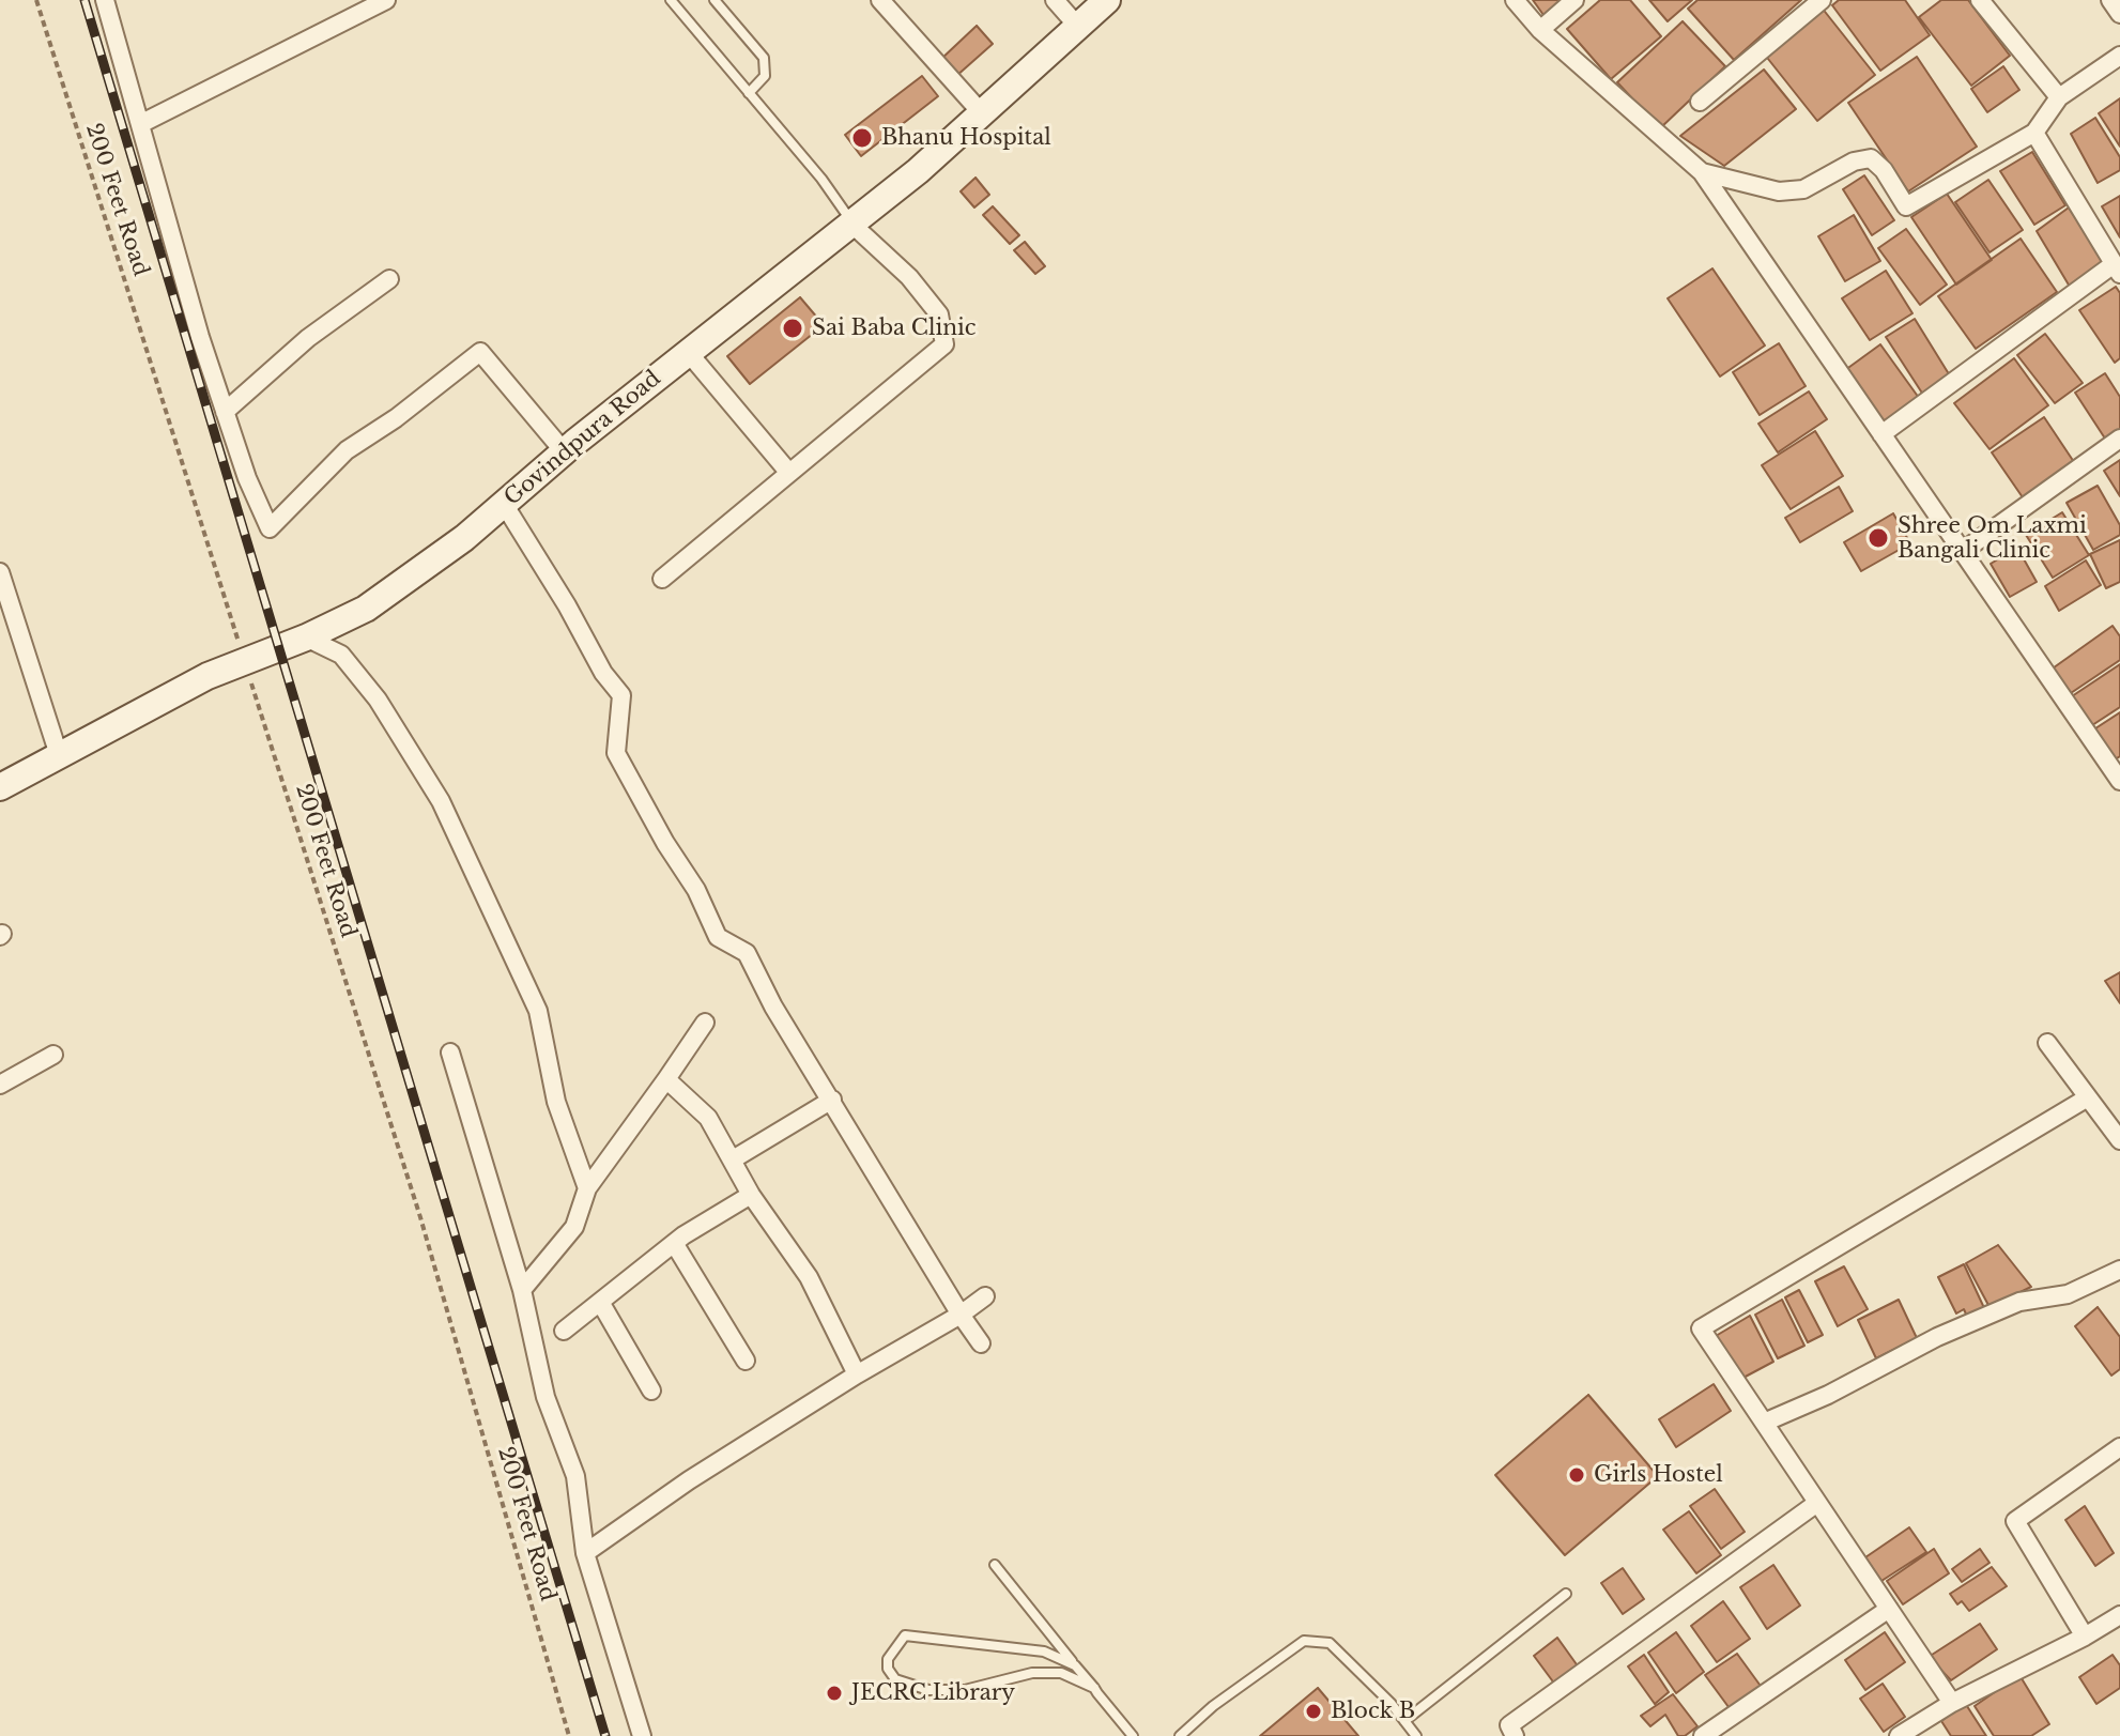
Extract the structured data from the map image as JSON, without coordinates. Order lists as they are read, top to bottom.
{
  "streets": {
    "street": ["Govindpura Road"],
    "path": ["200 Feet Road"]
  },
  "crossings": [
    ["200 Feet Road", "Govindpura Road"]
  ],
  "places": [
    "Bhanu Hospital",
    "Sai Baba Clinic",
    "Shree Om Laxmi Bangali Clinic",
    "Girls Hostel",
    "JECRC Library",
    "Block B"
  ]
}
